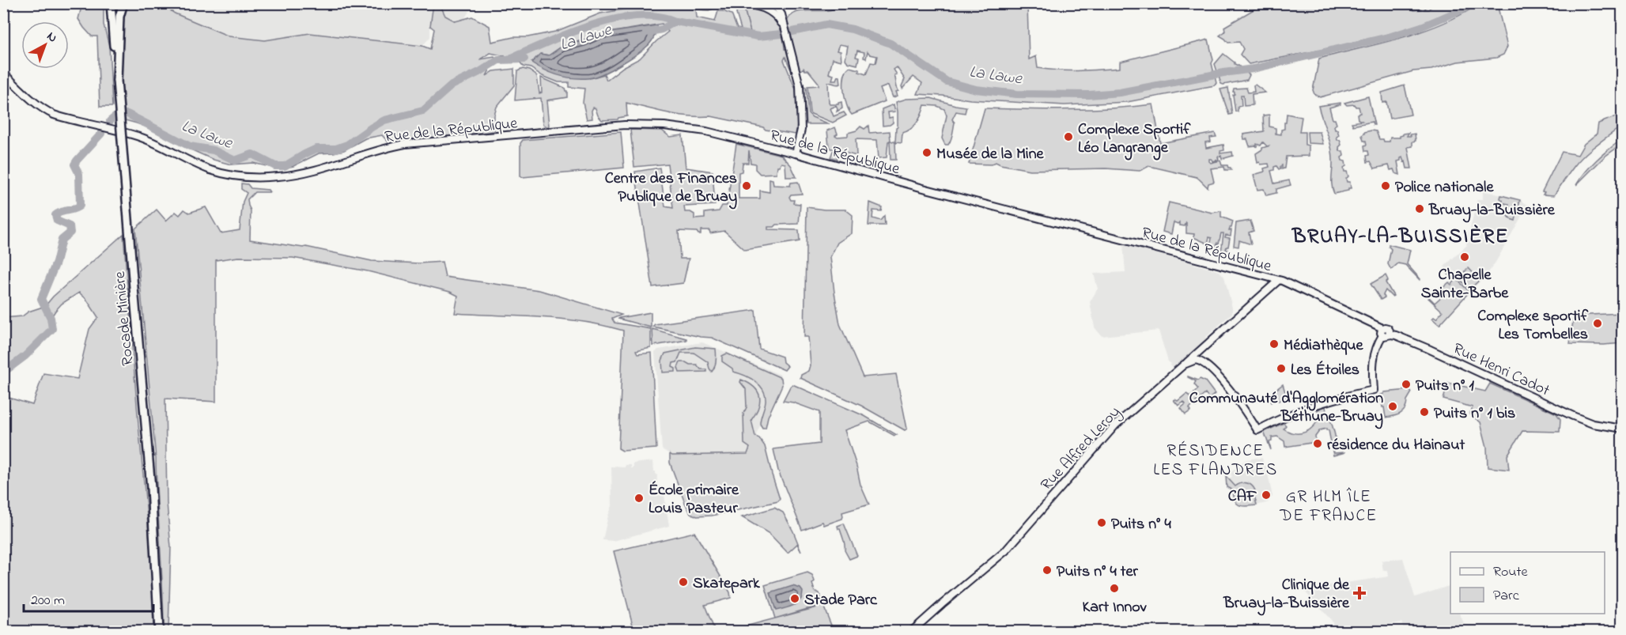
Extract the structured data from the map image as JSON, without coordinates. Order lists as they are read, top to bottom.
{
  "streets": {
    "highway": ["Rocade Minière"],
    "main road": ["Rue de la République", "Rue Henri Cadot", "Rue Alfred Leroy"]
  },
  "crossings": [
    ["Rue de la République", "Rue Henri Cadot"],
    ["Rue de la République", "Rue Alfred Leroy"],
    ["Rue Henri Cadot", "Rue Alfred Leroy"]
  ],
  "districts": ["BRUAY-LA-BUISSIÈRE", "RÉSIDENCE LES FLANDRES", "GR HLM ÎLE DE FRANCE"],
  "water": ["La Lawe"],
  "places": {
    "other": [
      "Complexe Sportif Léo Langrange",
      "Musée de la Mine",
      "Centre des Finances Publique de Bruay",
      "Police nationale",
      "Bruay-la-Buissière",
      "Chapelle Sainte-Barbe",
      "Complexe sportif Les Tombelles",
      "Médiathèque",
      "Les Étoiles",
      "Puits n° 1",
      "Communauté d'Agglomération Béthune-Bruay",
      "Puits n° 1 bis",
      "résidence du Hainaut",
      "CAF",
      "École primaire Louis Pasteur",
      "Puits n° 4",
      "Puits n° 4 ter",
      "Skatepark",
      "Kart Innov",
      "Stade Parc"
    ],
    "health": ["Clinique de Bruay-la-Buissière"]
  },
  "legend": ["Route", "Parc"],
  "scale_bar": "200 m",
  "north": "top right"
}
